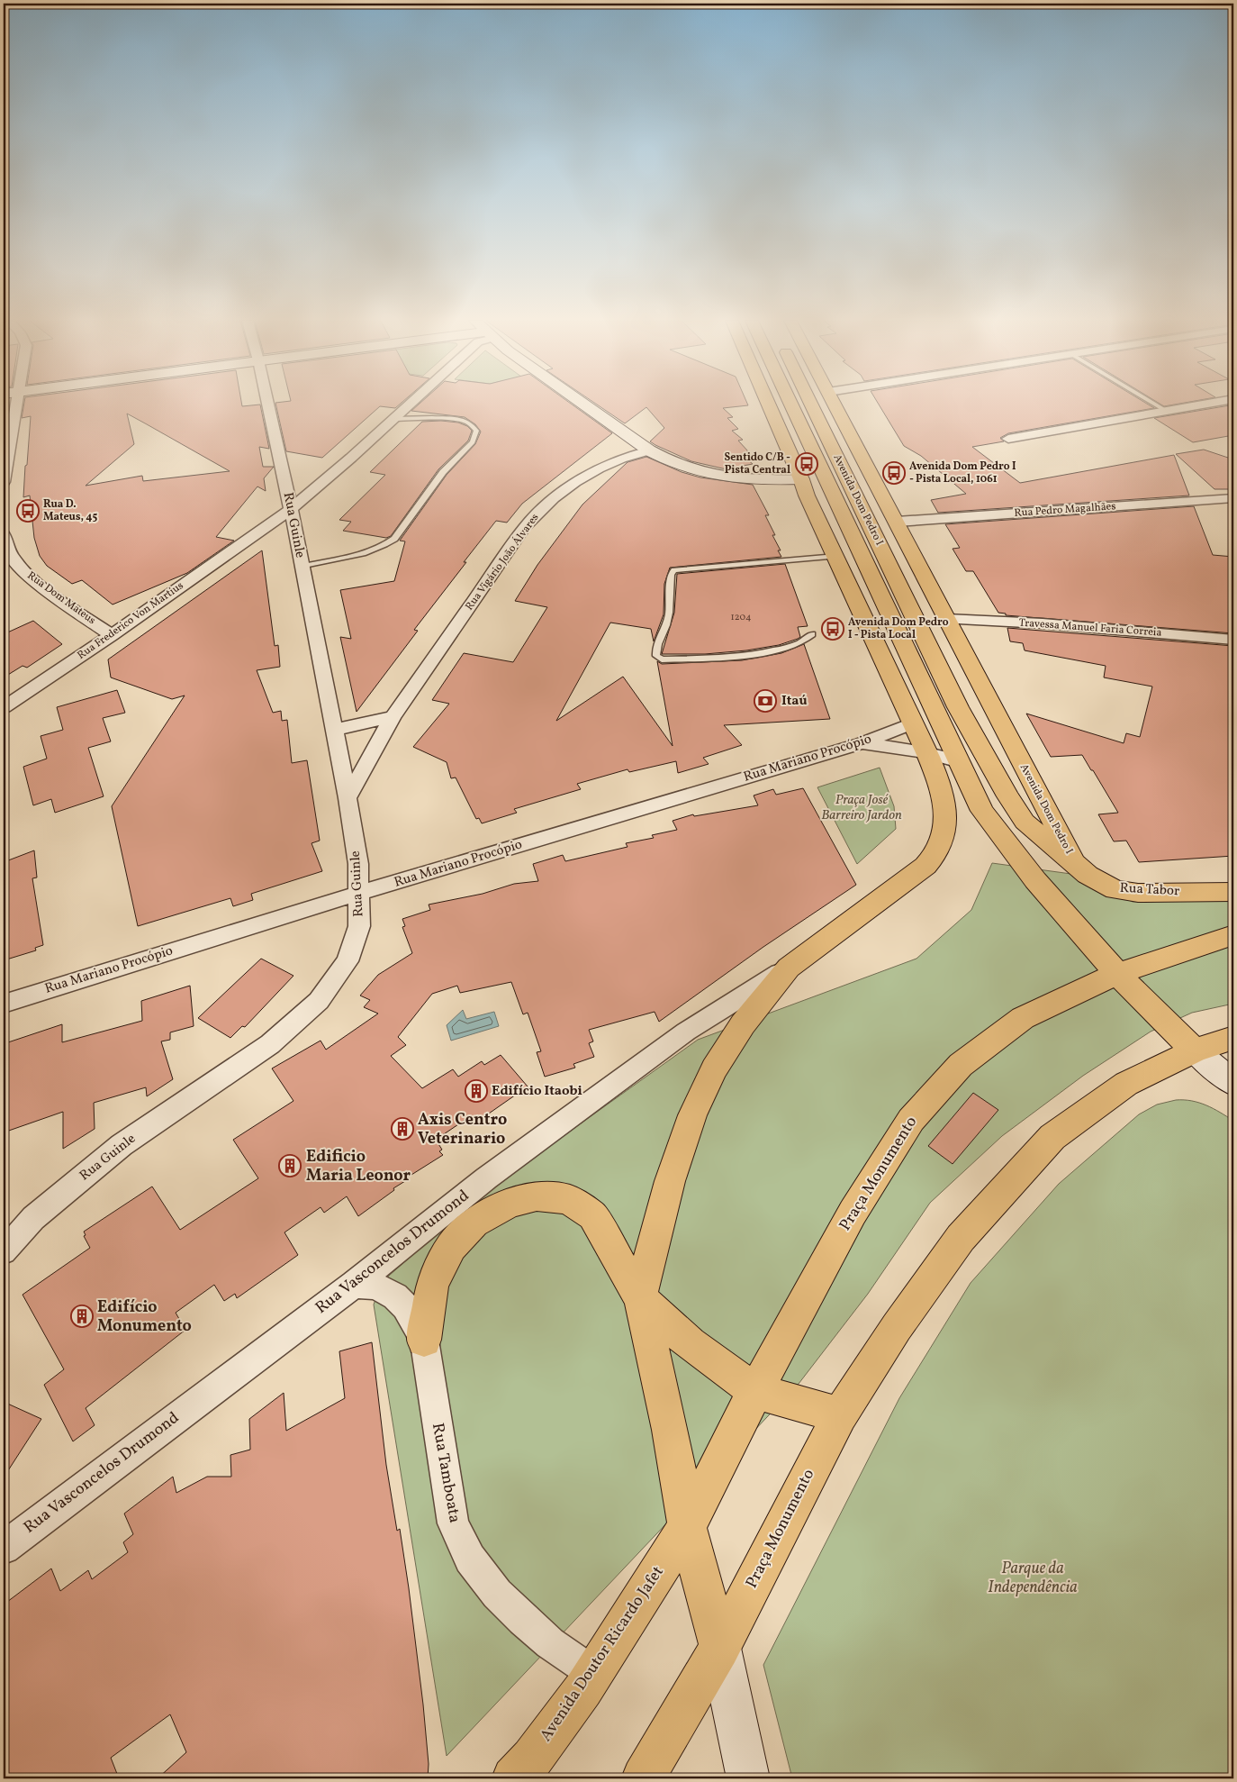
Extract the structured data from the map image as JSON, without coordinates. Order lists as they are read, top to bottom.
{
  "streets": {
    "main road": [
      "Avenida Dom Pedro I",
      "Rua Tabor",
      "Praça Monumento",
      "Avenida Doutor Ricardo Jafet"
    ],
    "street": [
      "Rua Pedro Magalhães",
      "Rua Guinle",
      "Rua Vigário João Álvares",
      "Rua Dom Mateus",
      "Rua Frederico Von Martius",
      "Travessa Manuel Faria Correia",
      "Rua Mariano Procópio",
      "Rua Vasconcelos Drumond",
      "Rua Tamboata"
    ]
  },
  "crossings": [
    ["Avenida Dom Pedro I", "Rua Pedro Magalhães"],
    ["Avenida Dom Pedro I", "Travessa Manuel Faria Correia"],
    ["Avenida Dom Pedro I", "Rua Tabor"],
    ["Avenida Dom Pedro I", "Praça Monumento"],
    ["Rua Guinle", "Rua Vigário João Álvares"],
    ["Rua Guinle", "Rua Frederico Von Martius"],
    ["Rua Guinle", "Rua Mariano Procópio"],
    ["Rua Dom Mateus", "Rua Frederico Von Martius"],
    ["Praça Monumento", "Avenida Doutor Ricardo Jafet"],
    ["Rua Vasconcelos Drumond", "Rua Tamboata"],
    ["Rua Tamboata", "Avenida Doutor Ricardo Jafet"]
  ],
  "parks": ["Praça José Barreiro Jardon", "Parque da Independência"],
  "places": {
    "bus stop": [
      "Sentido C/B - Pista Central",
      "Avenida Dom Pedro I - Pista Local, 1061",
      "Rua D. Mateus, 45",
      "Avenida Dom Pedro I - Pista Local"
    ],
    "bank": ["Itaú"],
    "building": [
      "Edifício Itaobi",
      "Axis Centro Veterinario",
      "Edificio Maria Leonor",
      "Edifício Monumento"
    ]
  },
  "house_numbers": ["1204"]
}
